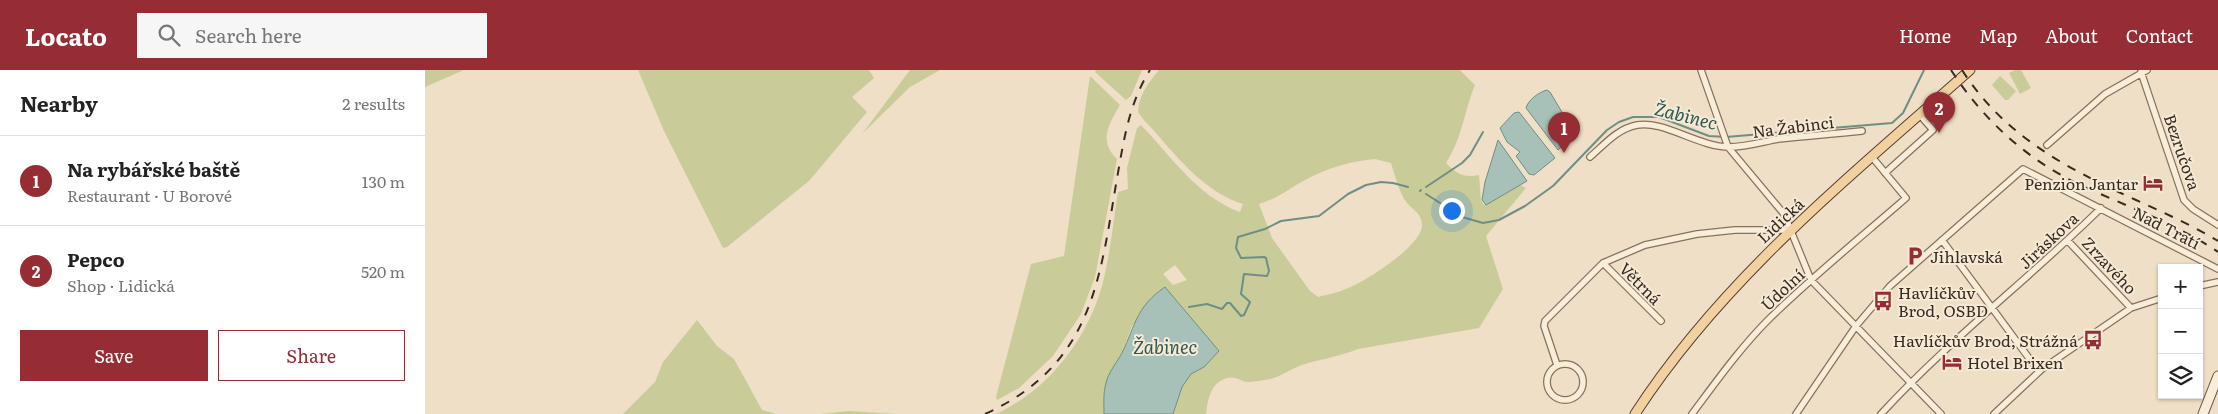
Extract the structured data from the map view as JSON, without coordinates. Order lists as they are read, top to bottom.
{
  "streets": {
    "main road": ["Lidická"],
    "street": [
      "Na Žabinci",
      "Bezručova",
      "Nad Tratí",
      "Jiráskova",
      "Zrzavého",
      "Větrná",
      "Údolní"
    ]
  },
  "crossings": [
    ["Nad Tratí", "Jiráskova"],
    ["Jiráskova", "Zrzavého"]
  ],
  "water": ["Žabinec"],
  "places": {
    "hotel": ["Penzion Jantar", "Hotel Brixen"],
    "parking": ["Jihlavská"],
    "bus stop": ["Havlíčkův Brod, OSBD", "Havlíčkův Brod, Strážná"]
  },
  "page": {
    "header": "Locato",
    "search": "Search here",
    "nav": [
      "Home",
      "Map",
      "About",
      "Contact"
    ],
    "heading": ["Nearby", "2 results"],
    "pins": ["2", "1"],
    "list": [
      {
        "mark": "1",
        "name": "Na rybářské baště",
        "note": "Restaurant · U Borové",
        "value": "130 m"
      },
      {
        "mark": "2",
        "name": "Pepco",
        "note": "Shop · Lidická",
        "value": "520 m"
      }
    ],
    "map_buttons": ["+", "−"],
    "buttons": ["Save", "Share"]
  }
}
